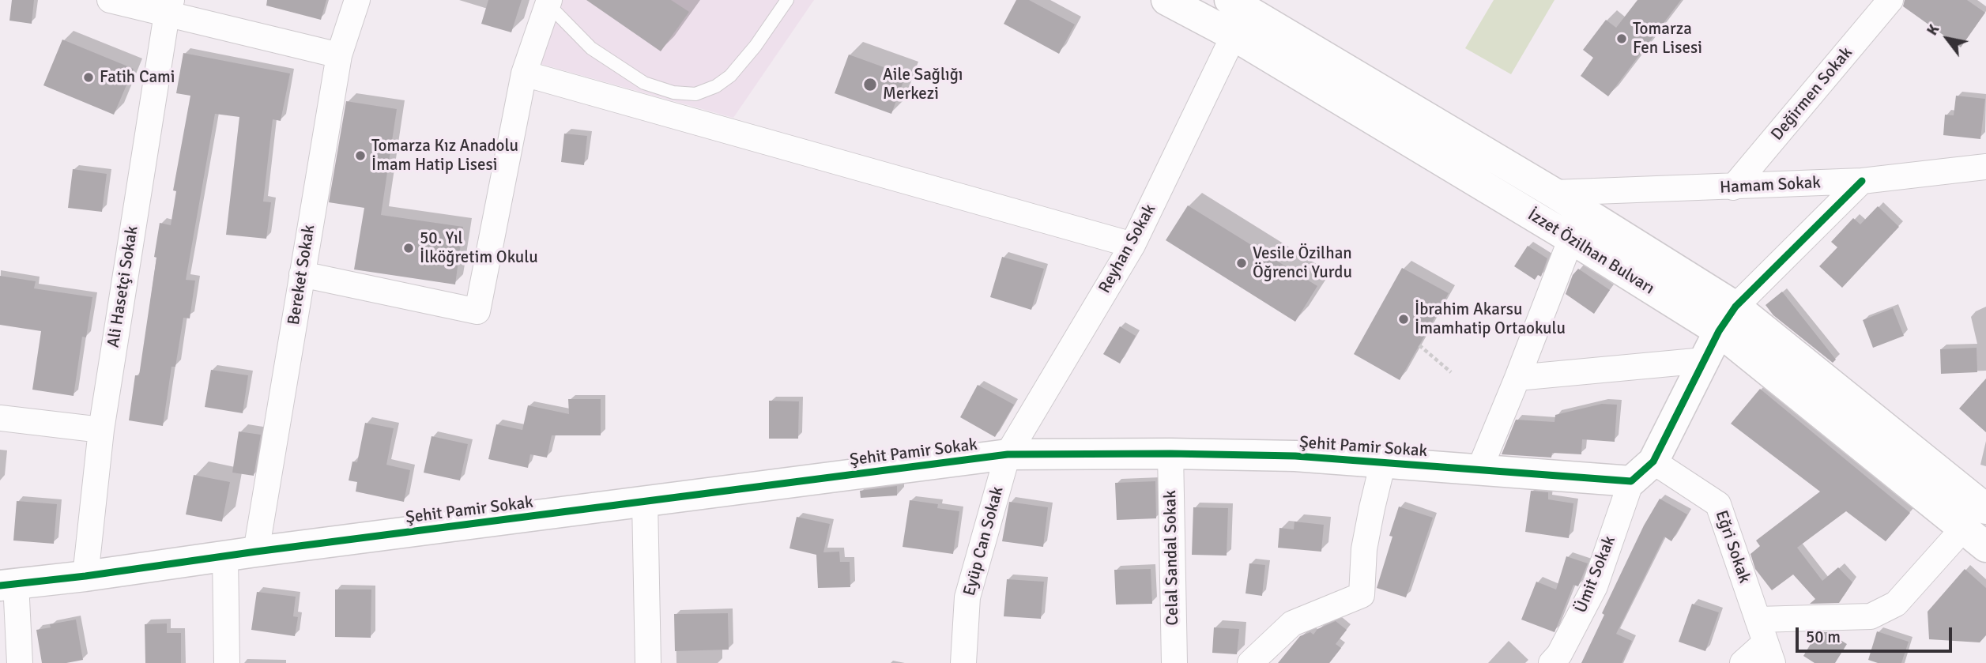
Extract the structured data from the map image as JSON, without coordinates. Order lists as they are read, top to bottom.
{
  "streets": {
    "main road": ["İzzet Özilhan Bulvarı", "Şehit Pamir Sokak"],
    "street": [
      "Değirmen Sokak",
      "Hamam Sokak",
      "Reyhan Sokak",
      "Bereket Sokak",
      "Ali Hasetçi Sokak",
      "Eyüp Can Sokak",
      "Eğri Sokak",
      "Celal Sandal Sokak",
      "Ümit Sokak"
    ]
  },
  "crossings": [
    ["Değirmen Sokak", "Hamam Sokak"],
    ["Hamam Sokak", "İzzet Özilhan Bulvarı"],
    ["Reyhan Sokak", "İzzet Özilhan Bulvarı"],
    ["Reyhan Sokak", "Şehit Pamir Sokak"],
    ["Reyhan Sokak", "Eyüp Can Sokak"],
    ["Bereket Sokak", "Şehit Pamir Sokak"],
    ["Ali Hasetçi Sokak", "Şehit Pamir Sokak"],
    ["Şehit Pamir Sokak", "Eyüp Can Sokak"],
    ["Şehit Pamir Sokak", "Eğri Sokak"],
    ["Şehit Pamir Sokak", "Celal Sandal Sokak"],
    ["Şehit Pamir Sokak", "Ümit Sokak"],
    ["Eğri Sokak", "Ümit Sokak"]
  ],
  "places": [
    "Tomarza Fen Lisesi",
    "Fatih Cami",
    "Aile Sağlığı Merkezi",
    "Tomarza Kız Anadolu İmam Hatip Lisesi",
    "50. Yıl İlköğretim Okulu",
    "Vesile Özilhan Öğrenci Yurdu",
    "İbrahim Akarsu İmamhatip Ortaokulu"
  ],
  "scale_bar": "50 m",
  "north": "top left"
}
